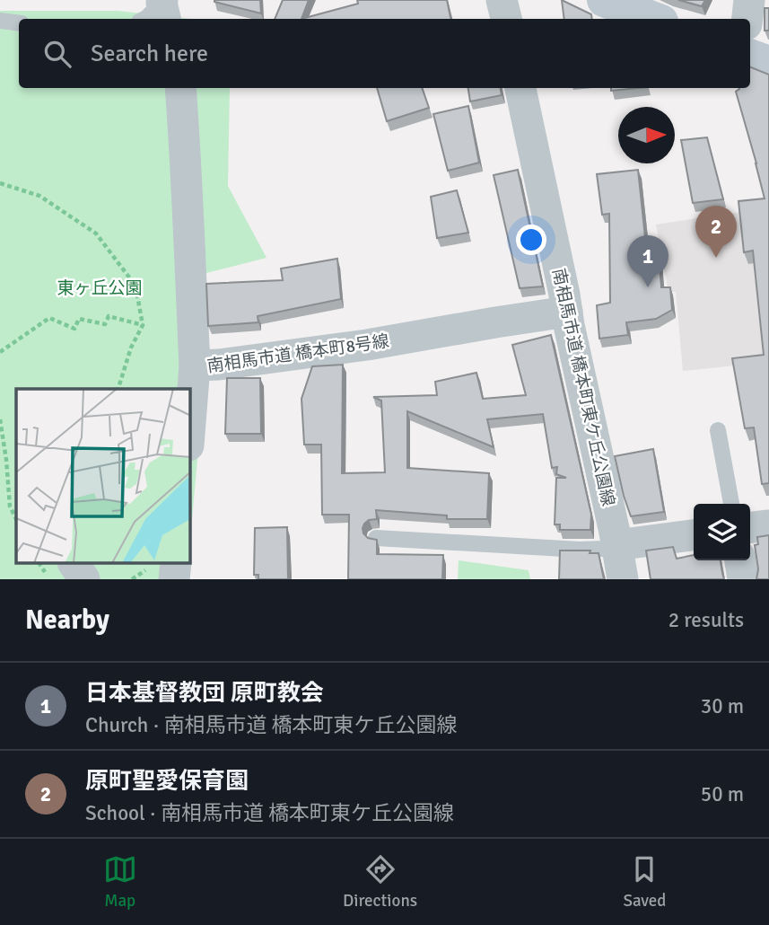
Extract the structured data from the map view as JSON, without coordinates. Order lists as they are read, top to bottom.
{
  "streets": {
    "street": ["南相馬市道 橋本町8号線", "南相馬市道 橋本町東ケ丘公園線"]
  },
  "crossings": [
    ["南相馬市道 橋本町8号線", "南相馬市道 橋本町東ケ丘公園線"]
  ],
  "parks": ["東ヶ丘公園"],
  "north": "right",
  "page": {
    "search": "Search here",
    "pins": ["2", "1"],
    "heading": ["Nearby", "2 results"],
    "list": [
      {
        "mark": "1",
        "name": "日本基督教団 原町教会",
        "note": "Church · 南相馬市道 橋本町東ケ丘公園線",
        "value": "30 m"
      },
      {
        "mark": "2",
        "name": "原町聖愛保育園",
        "note": "School · 南相馬市道 橋本町東ケ丘公園線",
        "value": "50 m"
      }
    ],
    "nav": ["Map", "Directions", "Saved"]
  }
}
